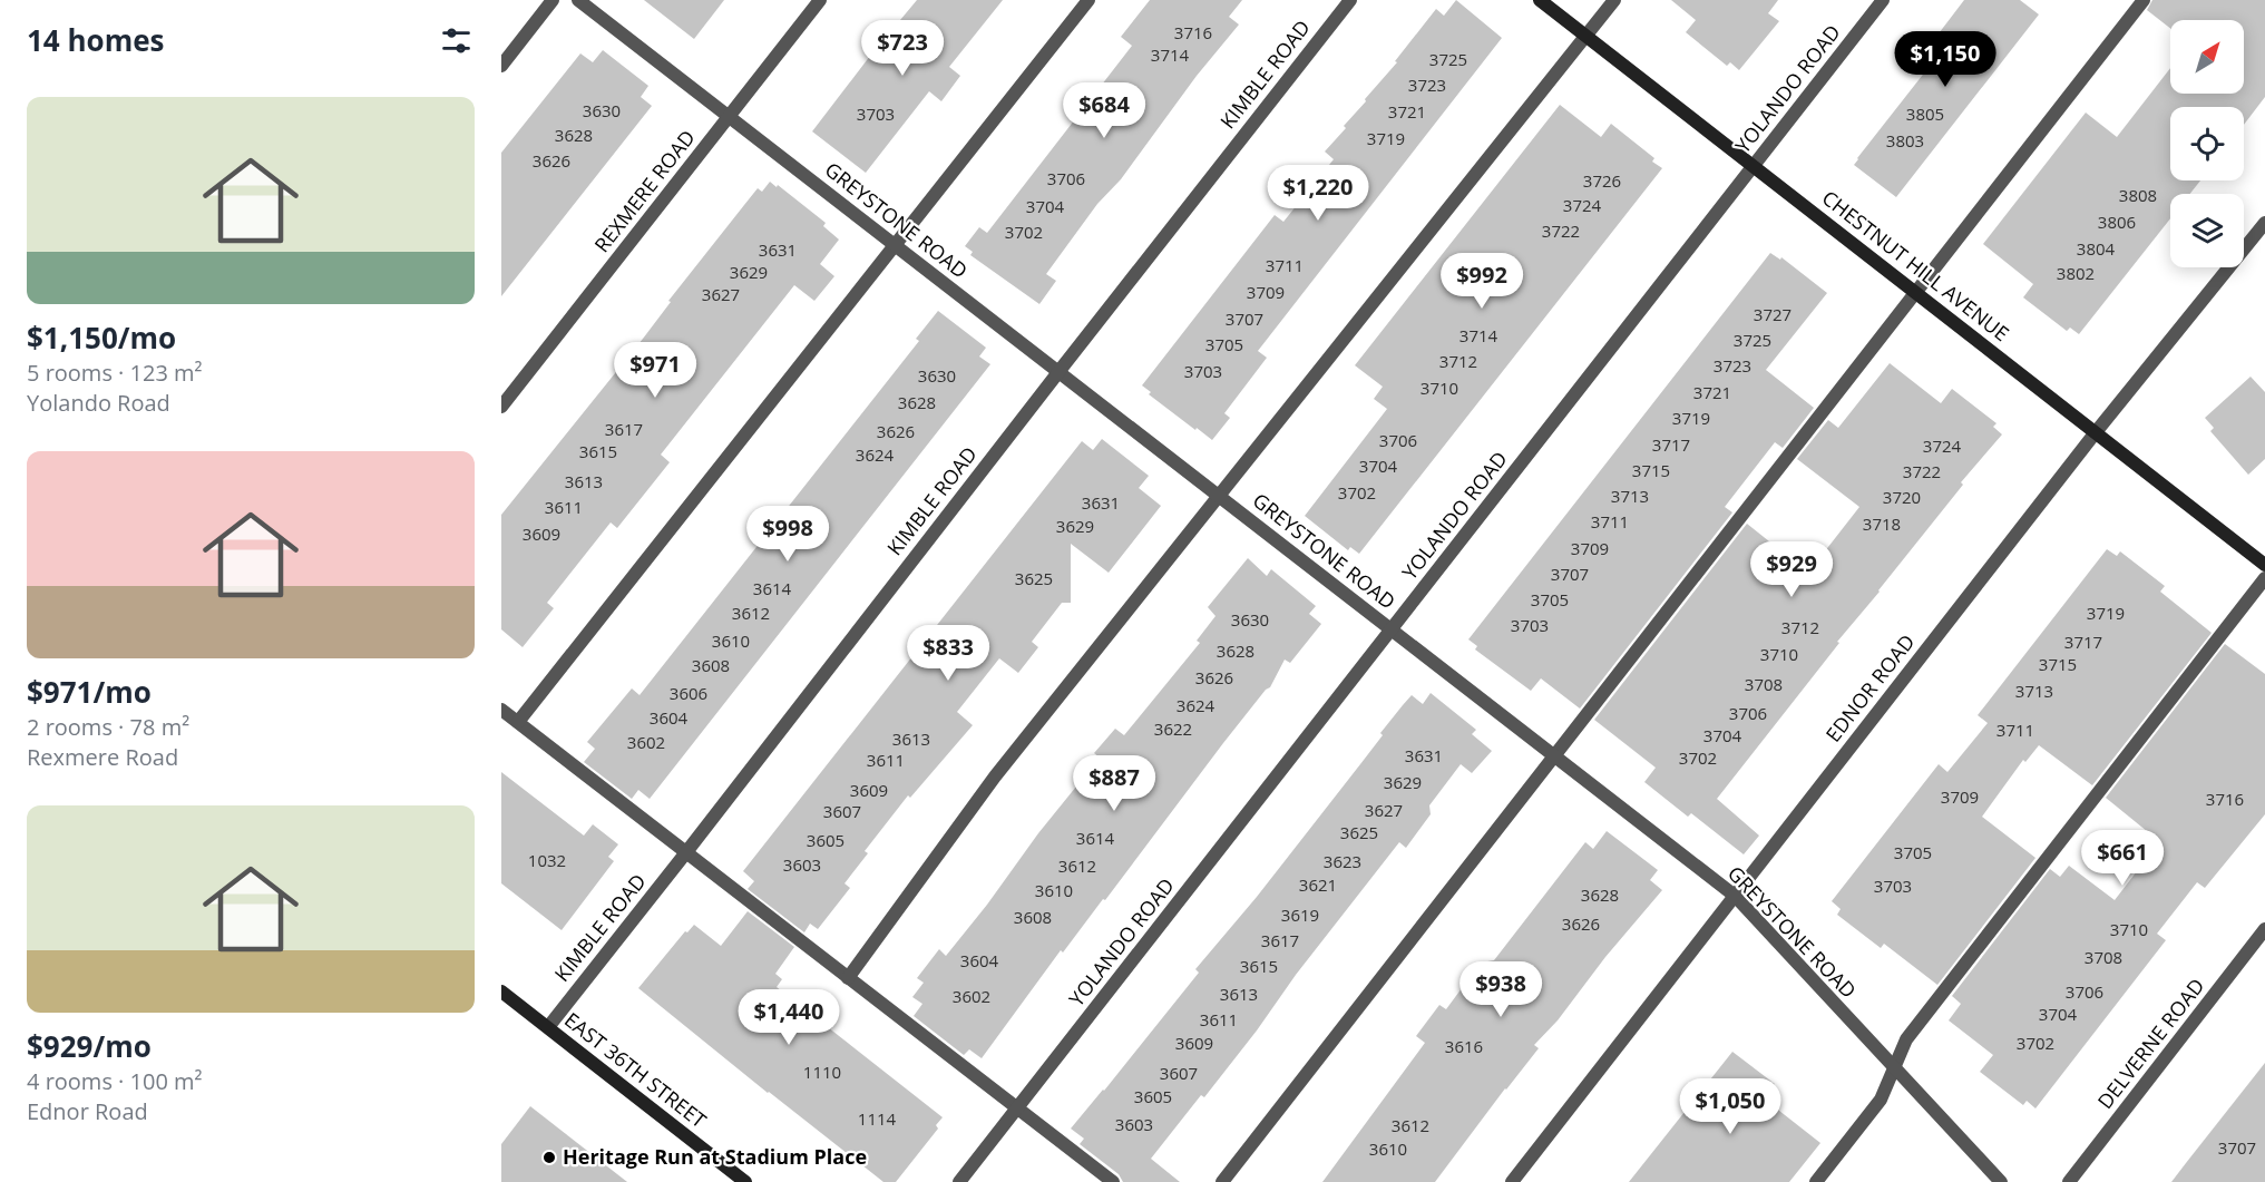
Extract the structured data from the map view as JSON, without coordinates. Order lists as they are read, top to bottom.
{
  "streets": {
    "street": [
      "KIMBLE ROAD",
      "YOLANDO ROAD",
      "REXMERE ROAD",
      "GREYSTONE ROAD",
      "CHESTNUT HILL AVENUE",
      "EDNOR ROAD",
      "DELVERNE ROAD",
      "EAST 36TH STREET"
    ]
  },
  "crossings": [
    ["KIMBLE ROAD", "GREYSTONE ROAD"],
    ["KIMBLE ROAD", "EAST 36TH STREET"],
    ["YOLANDO ROAD", "GREYSTONE ROAD"],
    ["YOLANDO ROAD", "CHESTNUT HILL AVENUE"],
    ["REXMERE ROAD", "GREYSTONE ROAD"],
    ["GREYSTONE ROAD", "EDNOR ROAD"],
    ["CHESTNUT HILL AVENUE", "EDNOR ROAD"]
  ],
  "places": ["Heritage Run at Stadium Place"],
  "house_numbers": [
    "3716",
    "3714",
    "3725",
    "3723",
    "3630",
    "3721",
    "3703",
    "3805",
    "3628",
    "3719",
    "3803",
    "3626",
    "3706",
    "3726",
    "3808",
    "3724",
    "3704",
    "3806",
    "3722",
    "3702",
    "3804",
    "3631",
    "3711",
    "3629",
    "3802",
    "3709",
    "3627",
    "3727",
    "3707",
    "3714",
    "3725",
    "3705",
    "3712",
    "3723",
    "3703",
    "3630",
    "3710",
    "3721",
    "3628",
    "3719",
    "3617",
    "3626",
    "3706",
    "3717",
    "3724",
    "3615",
    "3624",
    "3704",
    "3715",
    "3722",
    "3613",
    "3702",
    "3713",
    "3720",
    "3631",
    "3611",
    "3711",
    "3718",
    "3629",
    "3609",
    "3709",
    "3707",
    "3625",
    "3614",
    "3705",
    "3612",
    "3719",
    "3630",
    "3703",
    "3712",
    "3610",
    "3717",
    "3628",
    "3710",
    "3715",
    "3608",
    "3626",
    "3708",
    "3713",
    "3606",
    "3624",
    "3706",
    "3604",
    "3622",
    "3711",
    "3704",
    "3613",
    "3602",
    "3631",
    "3702",
    "3611",
    "3629",
    "3609",
    "3709",
    "3716",
    "3627",
    "3607",
    "3625",
    "3614",
    "3605",
    "3705",
    "1032",
    "3623",
    "3603",
    "3612",
    "3621",
    "3703",
    "3610",
    "3628",
    "3619",
    "3608",
    "3626",
    "3710",
    "3617",
    "3708",
    "3604",
    "3615",
    "3706",
    "3613",
    "3602",
    "3704",
    "3611",
    "3609",
    "3702",
    "3616",
    "1110",
    "3607",
    "3605",
    "1114",
    "3603",
    "3612",
    "3707",
    "3610"
  ],
  "north": "top right",
  "page": {
    "heading": "14 homes",
    "price": [
      "$723",
      "$1,150",
      "$684",
      "$1,220",
      "$992",
      "$971",
      "$998",
      "$929",
      "$833",
      "$887",
      "$661",
      "$938",
      "$1,440",
      "$1,050"
    ],
    "list": [
      {
        "name": "$1,150/mo",
        "note": "5 rooms · 123 m² · Yolando Road"
      },
      {
        "name": "$971/mo",
        "note": "2 rooms · 78 m² · Rexmere Road"
      },
      {
        "name": "$929/mo",
        "note": "4 rooms · 100 m² · Ednor Road"
      }
    ]
  }
}
